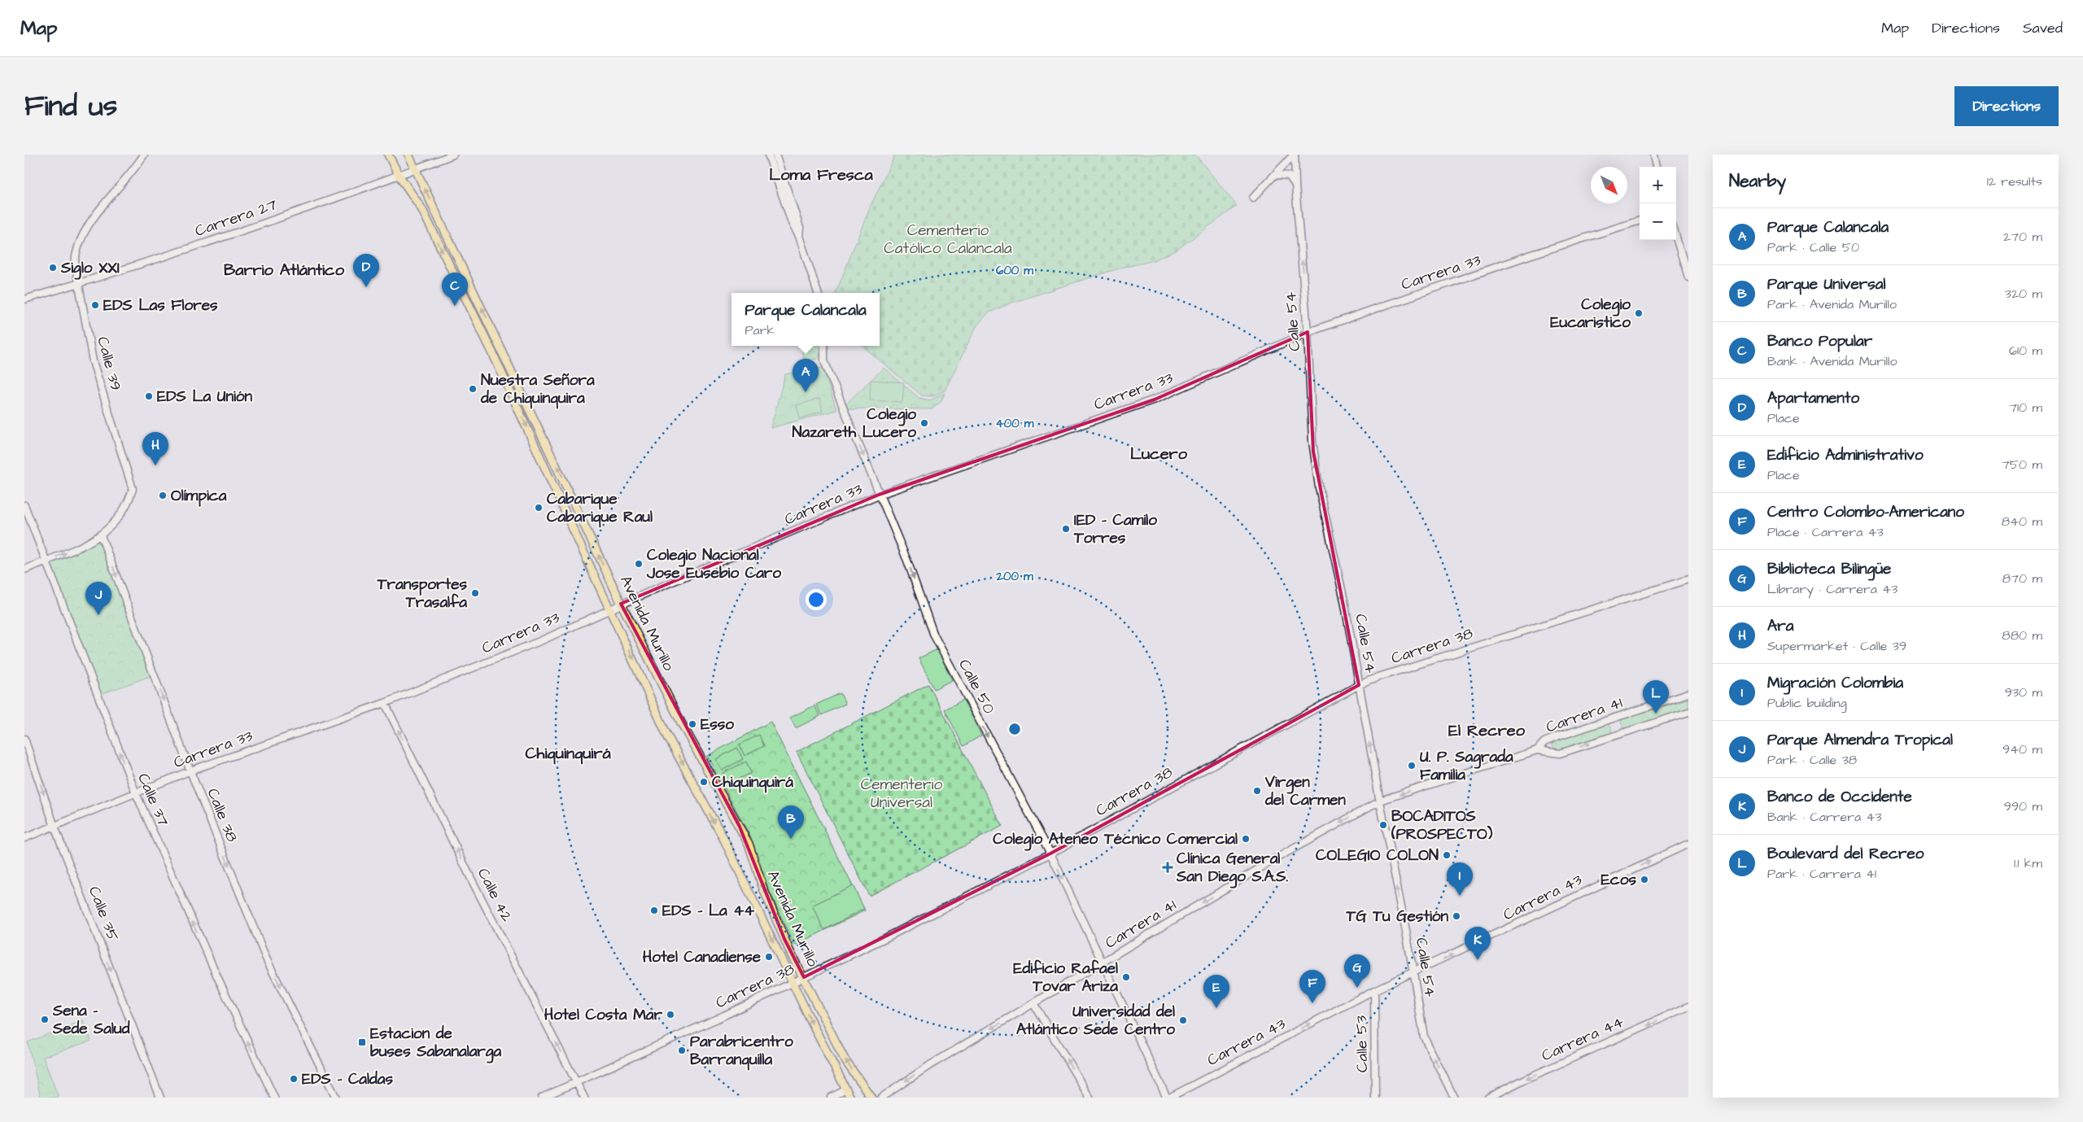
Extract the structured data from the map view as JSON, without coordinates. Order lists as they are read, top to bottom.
{
  "streets": {
    "main road": ["Avenida Murillo"],
    "street": [
      "Carrera 27",
      "Carrera 33",
      "Calle 54",
      "Calle 39",
      "Carrera 38",
      "Calle 50",
      "Carrera 41",
      "Calle 37",
      "Calle 38",
      "Calle 42",
      "Carrera 43",
      "Calle 35",
      "Carrera 44",
      "Calle 53"
    ]
  },
  "crossings": [
    ["Carrera 27", "Calle 39"],
    ["Carrera 27", "Avenida Murillo"],
    ["Carrera 33", "Calle 54"],
    ["Carrera 33", "Avenida Murillo"],
    ["Carrera 33", "Calle 50"],
    ["Carrera 33", "Calle 37"],
    ["Carrera 33", "Calle 38"],
    ["Carrera 33", "Calle 42"],
    ["Carrera 33", "Calle 35"],
    ["Calle 54", "Carrera 38"],
    ["Calle 54", "Carrera 41"],
    ["Calle 54", "Carrera 43"],
    ["Calle 39", "Calle 38"],
    ["Avenida Murillo", "Carrera 38"],
    ["Carrera 38", "Calle 50"],
    ["Carrera 38", "Calle 42"],
    ["Calle 50", "Carrera 41"],
    ["Calle 50", "Carrera 43"],
    ["Carrera 43", "Calle 53"]
  ],
  "one_way": [
    "Calle 54",
    "Calle 50",
    "Calle 37",
    "Calle 38",
    "Calle 42",
    "Carrera 43",
    "Calle 35",
    "Carrera 44"
  ],
  "districts": [
    "Loma Fresca",
    "Barrio Atlántico",
    "Lucero",
    "El Recreo",
    "Chiquinquirá"
  ],
  "parks": ["Cementerio Católico Calancala", "Cementerio Universal"],
  "places": {
    "other": [
      "Siglo XXI",
      "EDS Las Flores",
      "Colegio Eucaristico",
      "Nuestra Señora de Chiquinquira",
      "EDS La Unión",
      "Colegio Nazareth Lucero",
      "Olímpica",
      "Cabarique Cabarique Raul",
      "IED - Camilo Torres",
      "Colegio Nacional Jose Eusebio Caro",
      "Transportes Trasalfa",
      "Esso",
      "U. P. Sagrada Familia",
      "Chiquinquirá",
      "Virgen del Carmen",
      "BOCADITOS (PROSPECTO)",
      "Colegio Ateneo Técnico Comercial",
      "COLEGIO COLON",
      "Ecos",
      "EDS - La 44",
      "TG Tu Gestión",
      "Hotel Canadiense",
      "Edificio Rafael Tovar Ariza",
      "Hotel Costa Mar",
      "Sena - Sede Salud",
      "Universidad del Atlántico Sede Centro",
      "Parabricentro Barranquilla",
      "EDS - Caldas"
    ],
    "health": ["Clínica General San Diego S.A.S."],
    "transit": ["Estacion de buses Sabanalarga"]
  },
  "north": "bottom right",
  "page": {
    "header": "Map",
    "nav": ["Map", "Directions", "Saved"],
    "title": "Find us",
    "buttons": "Directions",
    "heading": ["Nearby", "12 results"],
    "map_buttons": ["+", "−"],
    "list": [
      {
        "mark": "A",
        "name": "Parque Calancala",
        "note": "Park · Calle 50",
        "value": "270 m"
      },
      {
        "mark": "B",
        "name": "Parque Universal",
        "note": "Park · Avenida Murillo",
        "value": "320 m"
      },
      {
        "mark": "C",
        "name": "Banco Popular",
        "note": "Bank · Avenida Murillo",
        "value": "610 m"
      },
      {
        "mark": "D",
        "name": "Apartamento",
        "note": "Place",
        "value": "710 m"
      },
      {
        "mark": "E",
        "name": "Edificio Administrativo",
        "note": "Place",
        "value": "750 m"
      },
      {
        "mark": "F",
        "name": "Centro Colombo-Americano",
        "note": "Place · Carrera 43",
        "value": "840 m"
      },
      {
        "mark": "G",
        "name": "Biblioteca Bilingüe",
        "note": "Library · Carrera 43",
        "value": "870 m"
      },
      {
        "mark": "H",
        "name": "Ara",
        "note": "Supermarket · Calle 39",
        "value": "880 m"
      },
      {
        "mark": "I",
        "name": "Migración Colombia",
        "note": "Public building",
        "value": "930 m"
      },
      {
        "mark": "J",
        "name": "Parque Almendra Tropical",
        "note": "Park · Calle 38",
        "value": "940 m"
      },
      {
        "mark": "K",
        "name": "Banco de Occidente",
        "note": "Bank · Carrera 43",
        "value": "990 m"
      },
      {
        "mark": "L",
        "name": "Boulevard del Recreo",
        "note": "Park · Carrera 41",
        "value": "1.1 km"
      }
    ],
    "pins": [
      "D",
      "C",
      "A",
      "H",
      "J",
      "L",
      "B",
      "I",
      "K",
      "G",
      "F",
      "E"
    ],
    "popup": ["Parque Calancala", "Park"]
  },
  "rings": ["600 m", "400 m", "200 m"]
}
